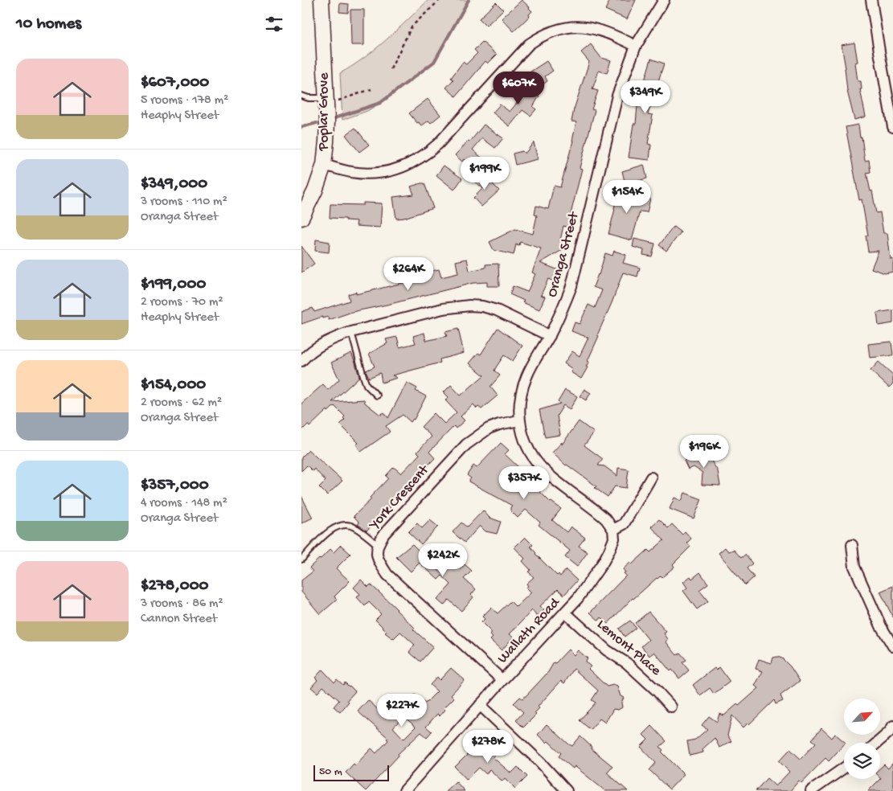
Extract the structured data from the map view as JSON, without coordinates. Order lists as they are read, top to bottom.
{
  "streets": {
    "street": [
      "Poplar Grove",
      "Oranga Street",
      "York Crescent",
      "Wallath Road",
      "Lemont Place"
    ]
  },
  "crossings": [
    ["Oranga Street", "York Crescent"],
    ["Oranga Street", "Wallath Road"],
    ["York Crescent", "Wallath Road"],
    ["Wallath Road", "Lemont Place"]
  ],
  "scale_bar": "50 m",
  "north": "top right",
  "page": {
    "heading": "10 homes",
    "list": [
      {
        "name": "$607,000",
        "note": "5 rooms · 178 m² · Heaphy Street"
      },
      {
        "name": "$349,000",
        "note": "3 rooms · 110 m² · Oranga Street"
      },
      {
        "name": "$199,000",
        "note": "2 rooms · 70 m² · Heaphy Street"
      },
      {
        "name": "$154,000",
        "note": "2 rooms · 62 m² · Oranga Street"
      },
      {
        "name": "$357,000",
        "note": "4 rooms · 148 m² · Oranga Street"
      },
      {
        "name": "$278,000",
        "note": "3 rooms · 86 m² · Cannon Street"
      }
    ],
    "price": [
      "$607K",
      "$349K",
      "$199K",
      "$154K",
      "$264K",
      "$196K",
      "$357K",
      "$242K",
      "$227K",
      "$278K"
    ],
    "scale": "50 m"
  }
}
